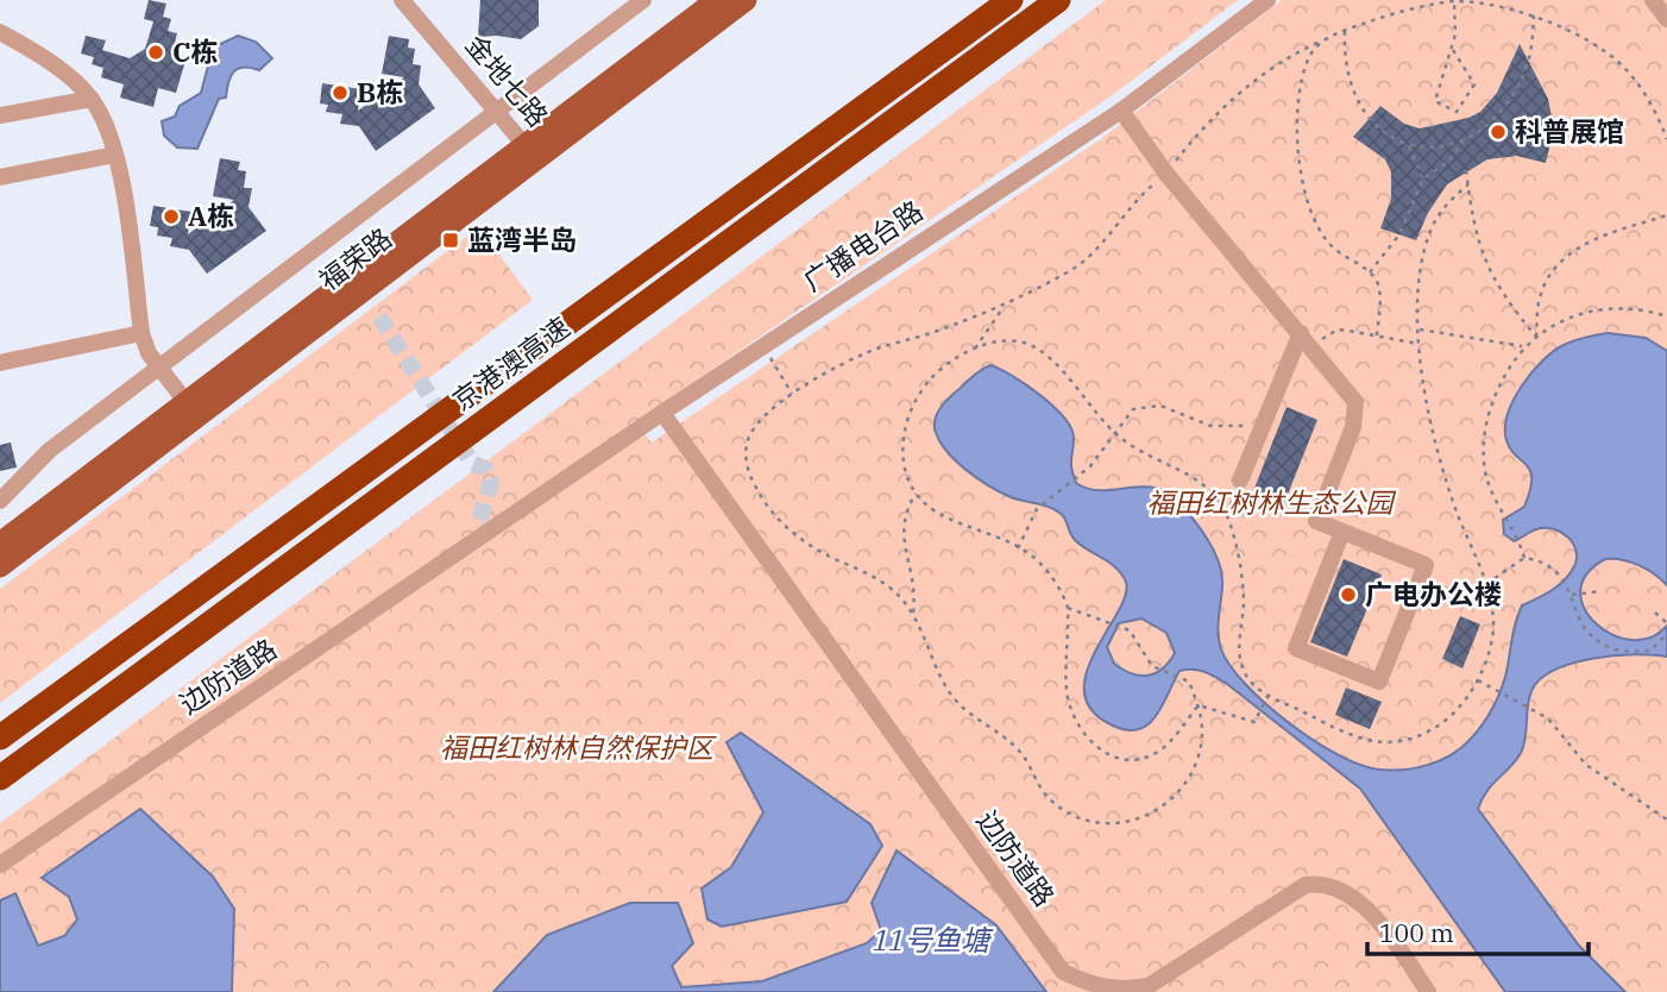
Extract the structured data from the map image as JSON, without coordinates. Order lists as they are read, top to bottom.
{
  "streets": {
    "highway": ["京港澳高速"],
    "main road": ["福荣路"],
    "street": ["金地七路", "广播电台路", "边防道路"]
  },
  "crossings": [
    ["金地七路", "福荣路"],
    ["广播电台路", "边防道路"]
  ],
  "water": ["11号鱼塘"],
  "parks": ["福田红树林生态公园", "福田红树林自然保护区"],
  "places": {
    "other": [
      "C栋",
      "B栋",
      "科普展馆",
      "A栋",
      "广电办公楼"
    ],
    "transit": ["蓝湾半岛"]
  },
  "scale_bar": "100 m"
}
